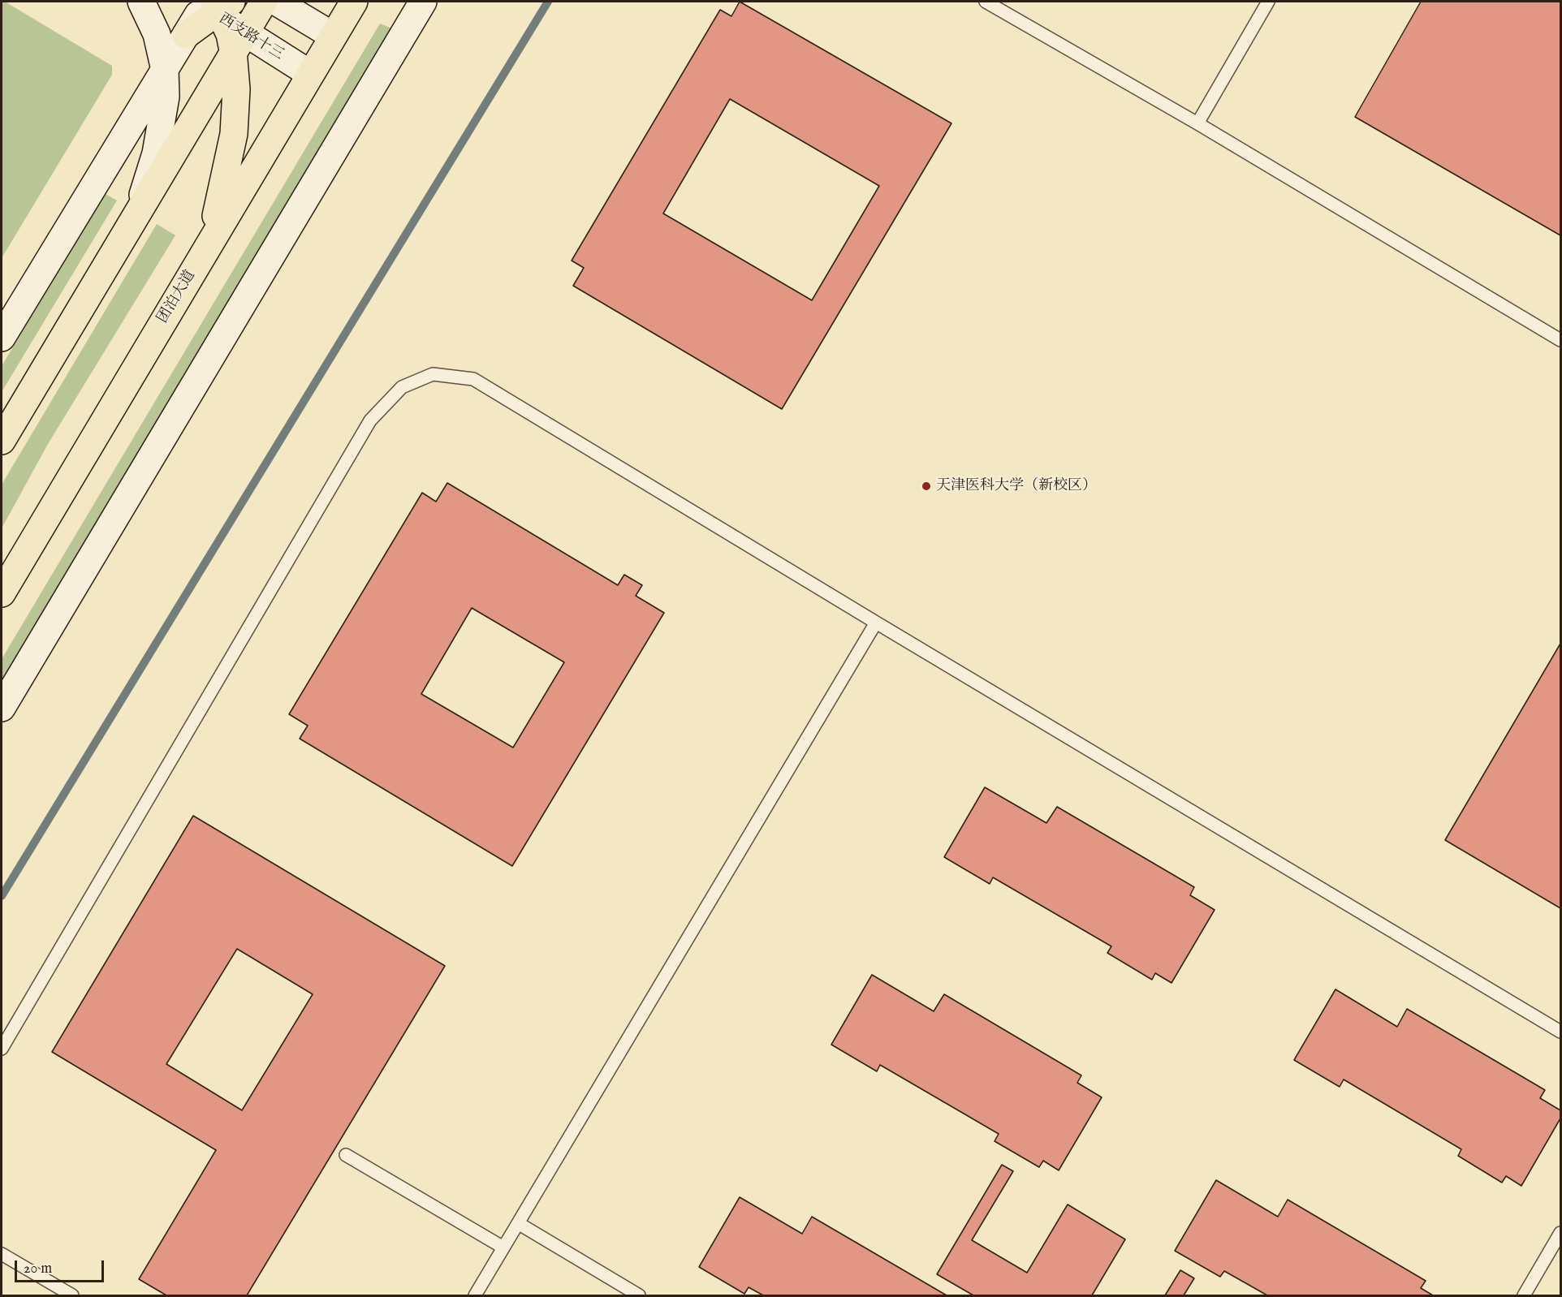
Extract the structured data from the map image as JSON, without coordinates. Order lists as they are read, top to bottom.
{
  "streets": {
    "highway": ["团泊大道"],
    "street": ["西支路十三"]
  },
  "crossings": [
    ["西支路十三", "团泊大道"]
  ],
  "places": ["天津医科大学（新校区）"],
  "scale_bar": "20 m"
}
